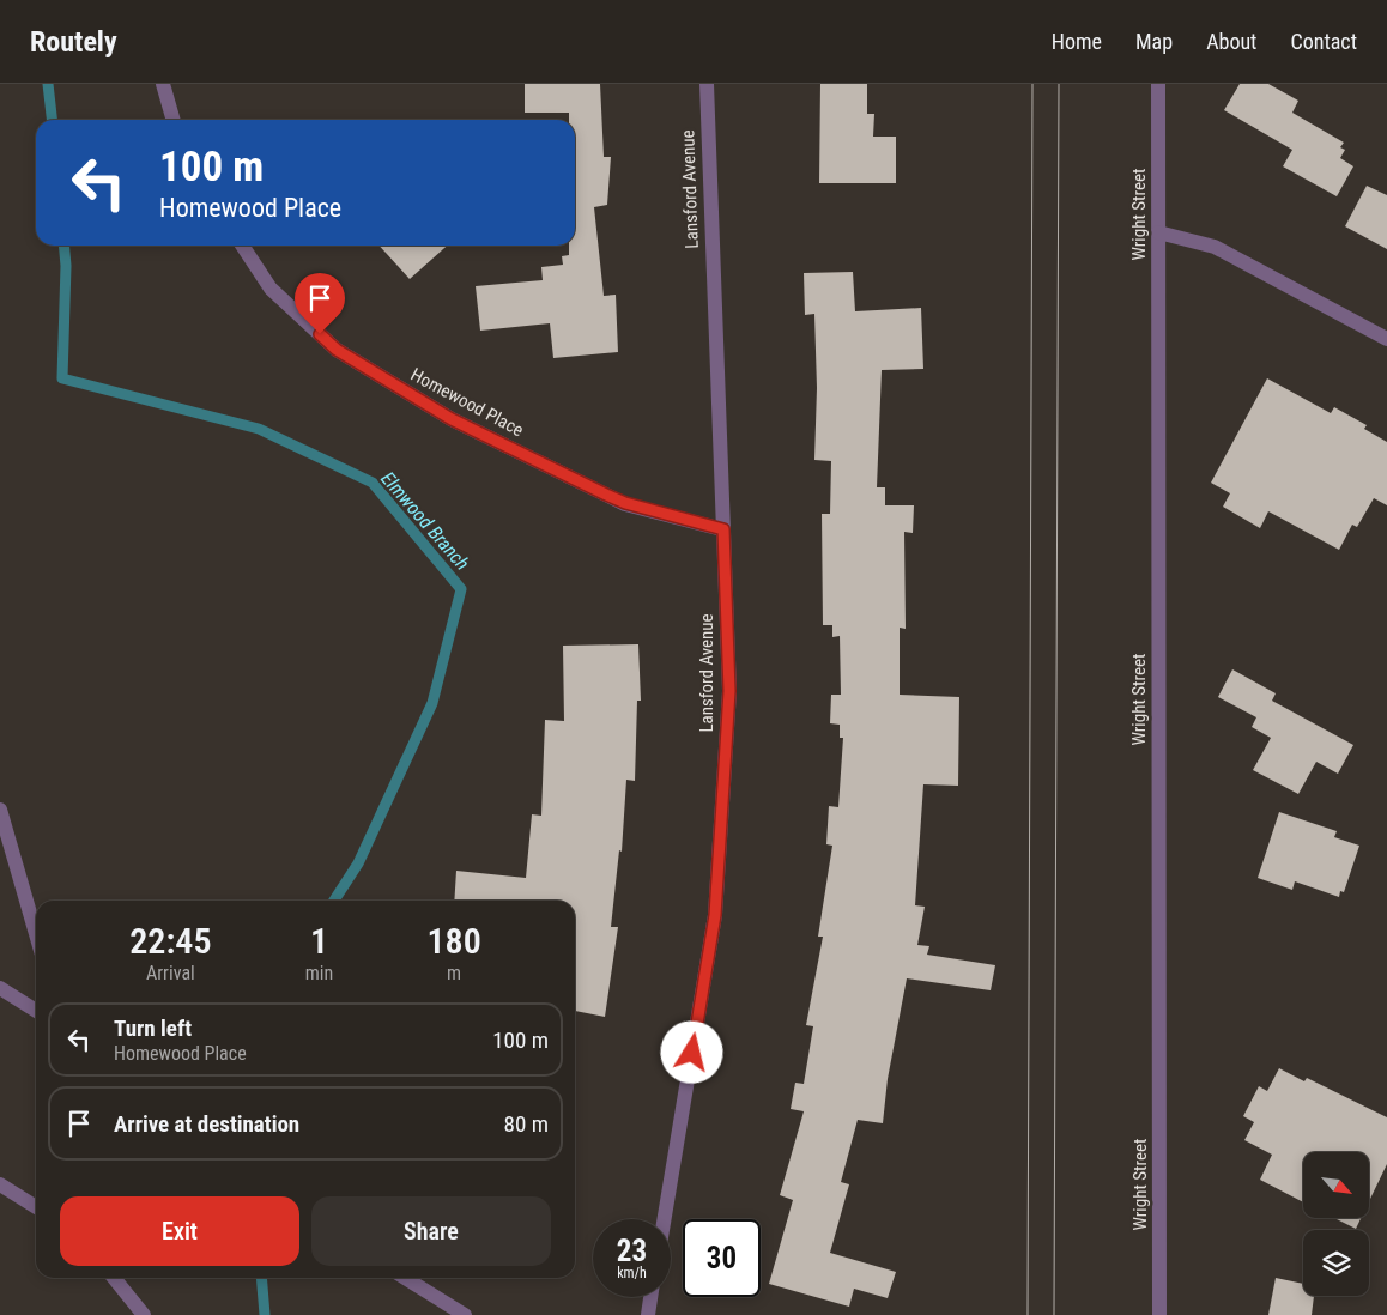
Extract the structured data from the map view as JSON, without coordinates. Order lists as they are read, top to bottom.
{
  "streets": {
    "street": ["Lansford Avenue", "Wright Street", "Homewood Place"]
  },
  "crossings": [
    ["Lansford Avenue", "Homewood Place"]
  ],
  "water": ["Elmwood Branch"],
  "north": "bottom right",
  "page": {
    "header": "Routely",
    "nav": [
      "Home",
      "Map",
      "About",
      "Contact"
    ],
    "turn": ["100 m", "Homewood Place"],
    "eta": [
      "22:45",
      "Arrival",
      "1",
      "min",
      "180",
      "m"
    ],
    "list": [
      {
        "name": "Turn left",
        "note": "Homewood Place",
        "value": "100 m"
      },
      {
        "name": "Arrive at destination",
        "value": "80 m"
      }
    ],
    "buttons": ["Exit", "Share"],
    "speed": "23 km/h",
    "limit": "30"
  }
}
